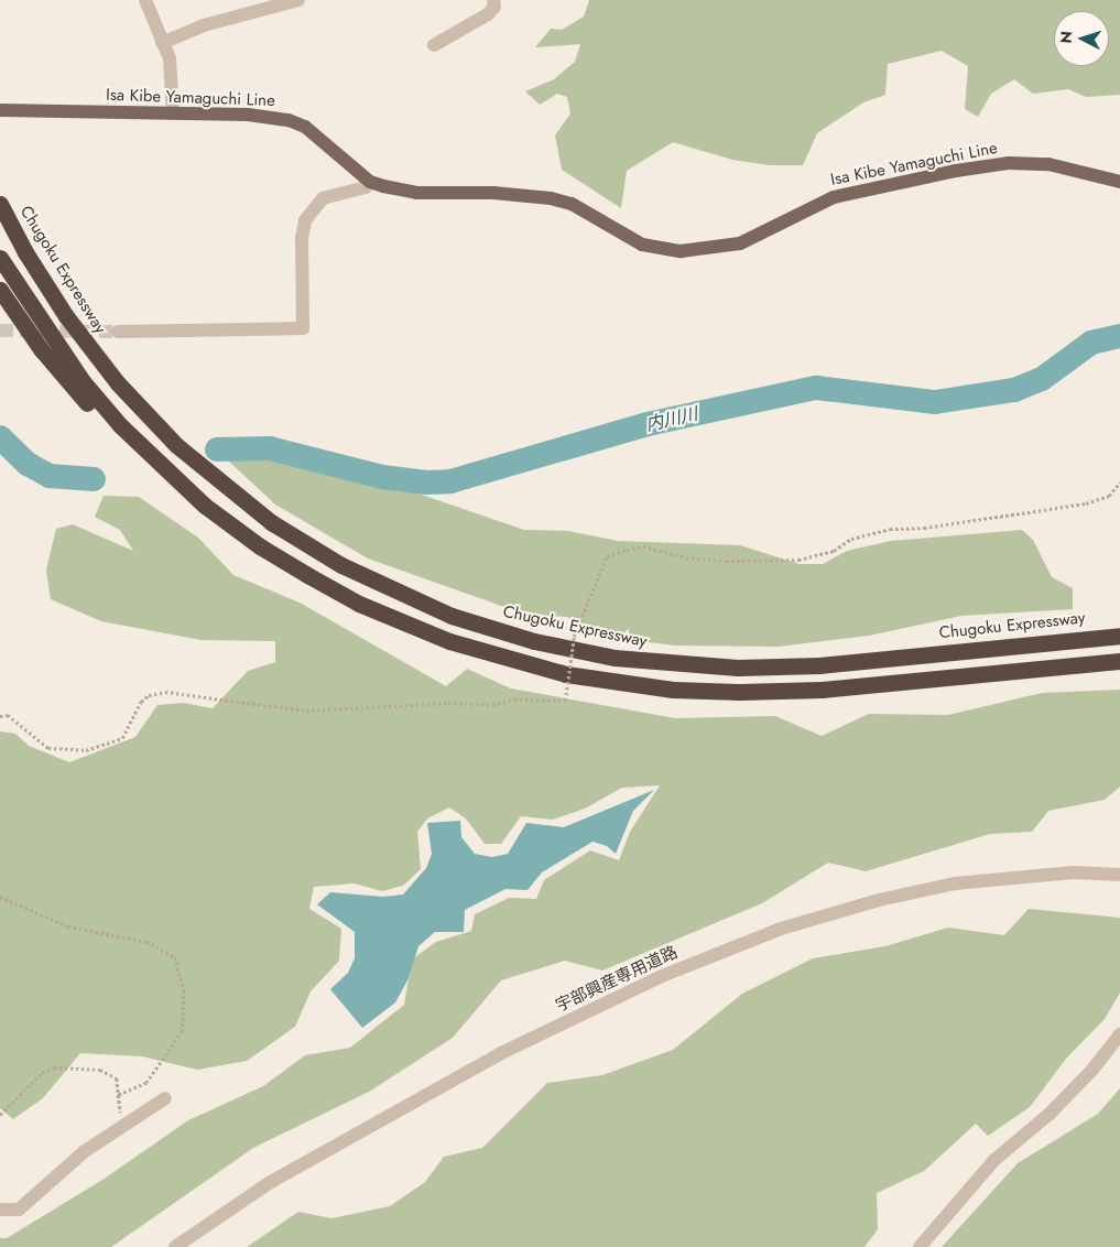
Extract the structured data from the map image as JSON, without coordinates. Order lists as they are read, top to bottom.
{
  "streets": {
    "highway": ["Chugoku Expressway"],
    "main road": ["Isa Kibe Yamaguchi Line"],
    "street": ["宇部興産専用道路"]
  },
  "water": ["内川川"],
  "north": "left"
}
